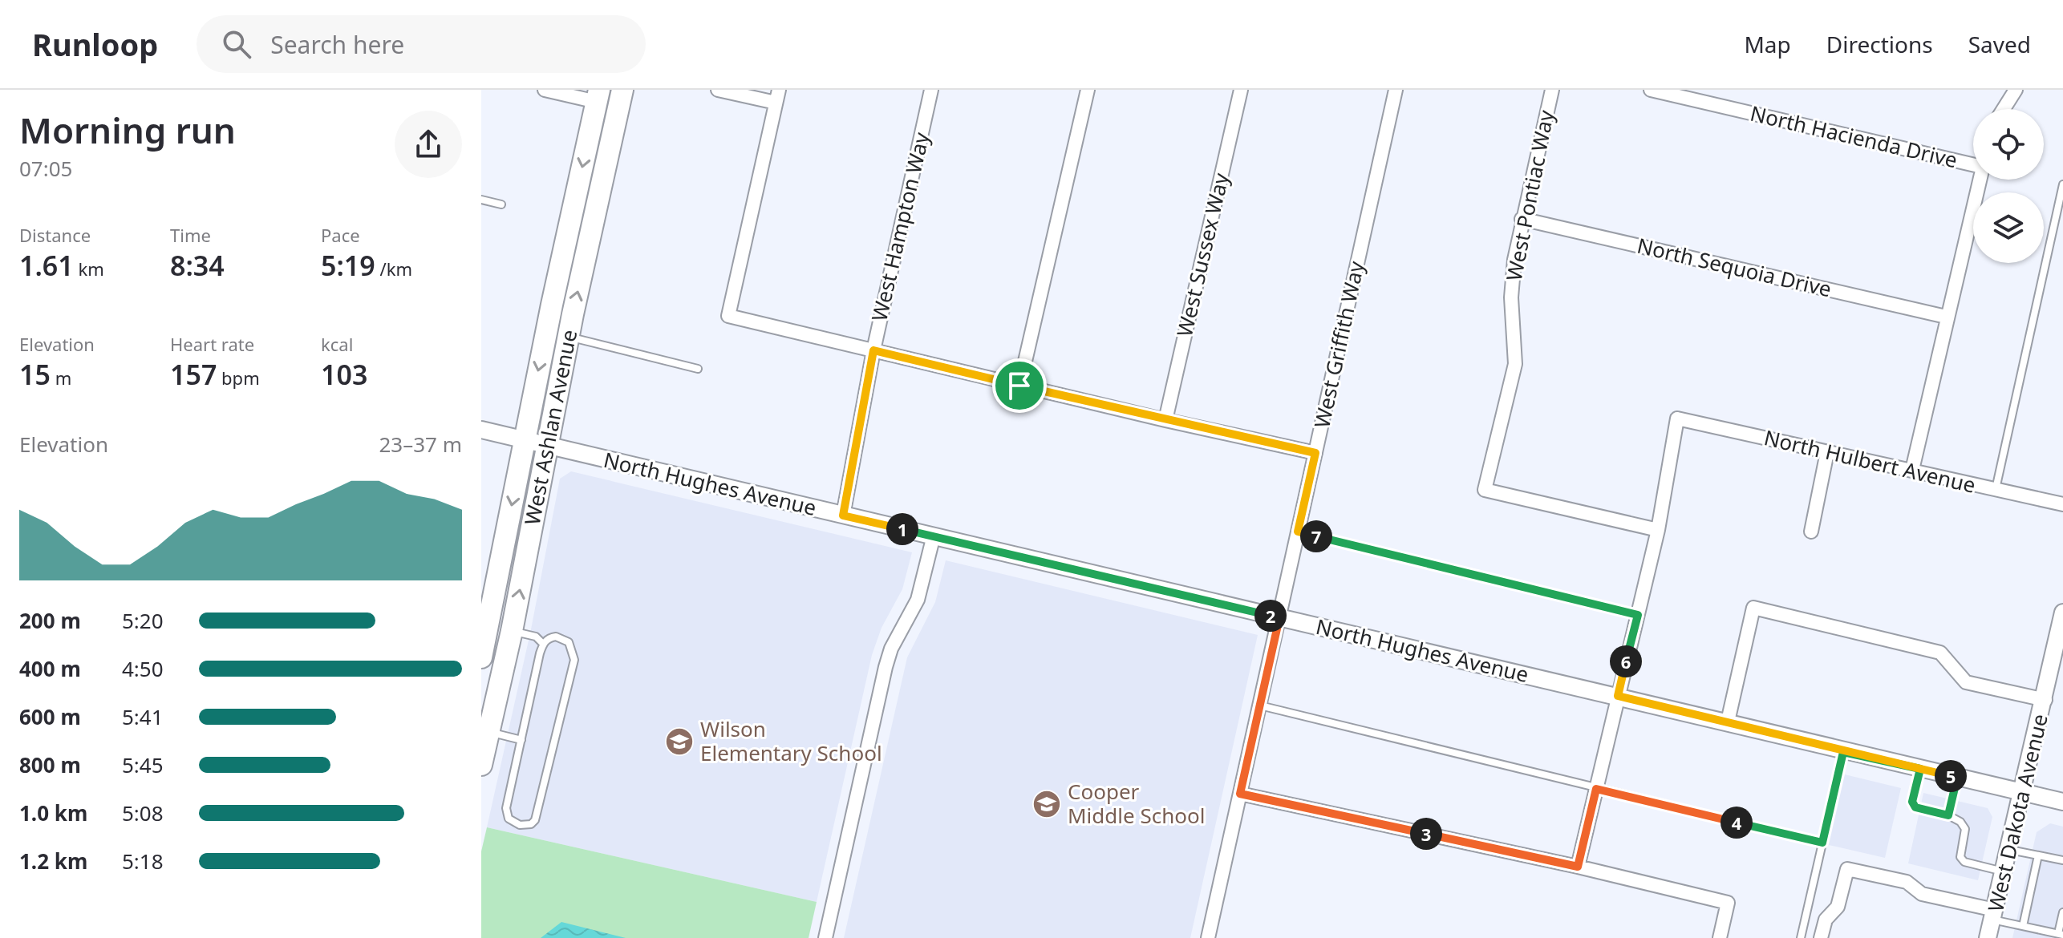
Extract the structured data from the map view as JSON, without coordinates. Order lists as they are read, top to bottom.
{
  "streets": {
    "main road": ["West Ashlan Avenue"],
    "street": [
      "North Hacienda Drive",
      "West Pontiac Way",
      "West Hampton Way",
      "West Sussex Way",
      "North Sequoia Drive",
      "West Griffith Way",
      "North Hulbert Avenue",
      "North Hughes Avenue",
      "West Dakota Avenue"
    ]
  },
  "crossings": [
    ["West Pontiac Way", "North Sequoia Drive"],
    ["West Pontiac Way", "North Hulbert Avenue"],
    ["West Hampton Way", "North Hughes Avenue"],
    ["West Griffith Way", "North Hughes Avenue"],
    ["West Ashlan Avenue", "North Hughes Avenue"],
    ["North Hughes Avenue", "West Dakota Avenue"]
  ],
  "places": {
    "school or university": ["Wilson Elementary School", "Cooper Middle School"]
  },
  "page": {
    "header": "Runloop",
    "search": "Search here",
    "nav": ["Map", "Directions", "Saved"],
    "heading": ["Morning run", "07:05"],
    "stats": [
      ["Distance", "1.61 km"],
      ["Time", "8:34"],
      ["Pace", "5:19 /km"],
      ["Elevation", "15 m"],
      ["Heart rate", "157 bpm"],
      ["kcal", "103"]
    ],
    "chart": ["Elevation", "23–37 m"],
    "pins": [
      "1",
      "7",
      "2",
      "6",
      "5",
      "4",
      "3"
    ],
    "list": [
      {
        "name": "200 m",
        "note": "5:20"
      },
      {
        "name": "400 m",
        "note": "4:50"
      },
      {
        "name": "600 m",
        "note": "5:41"
      },
      {
        "name": "800 m",
        "note": "5:45"
      },
      {
        "name": "1.0 km",
        "note": "5:08"
      },
      {
        "name": "1.2 km",
        "note": "5:18"
      }
    ]
  }
}
